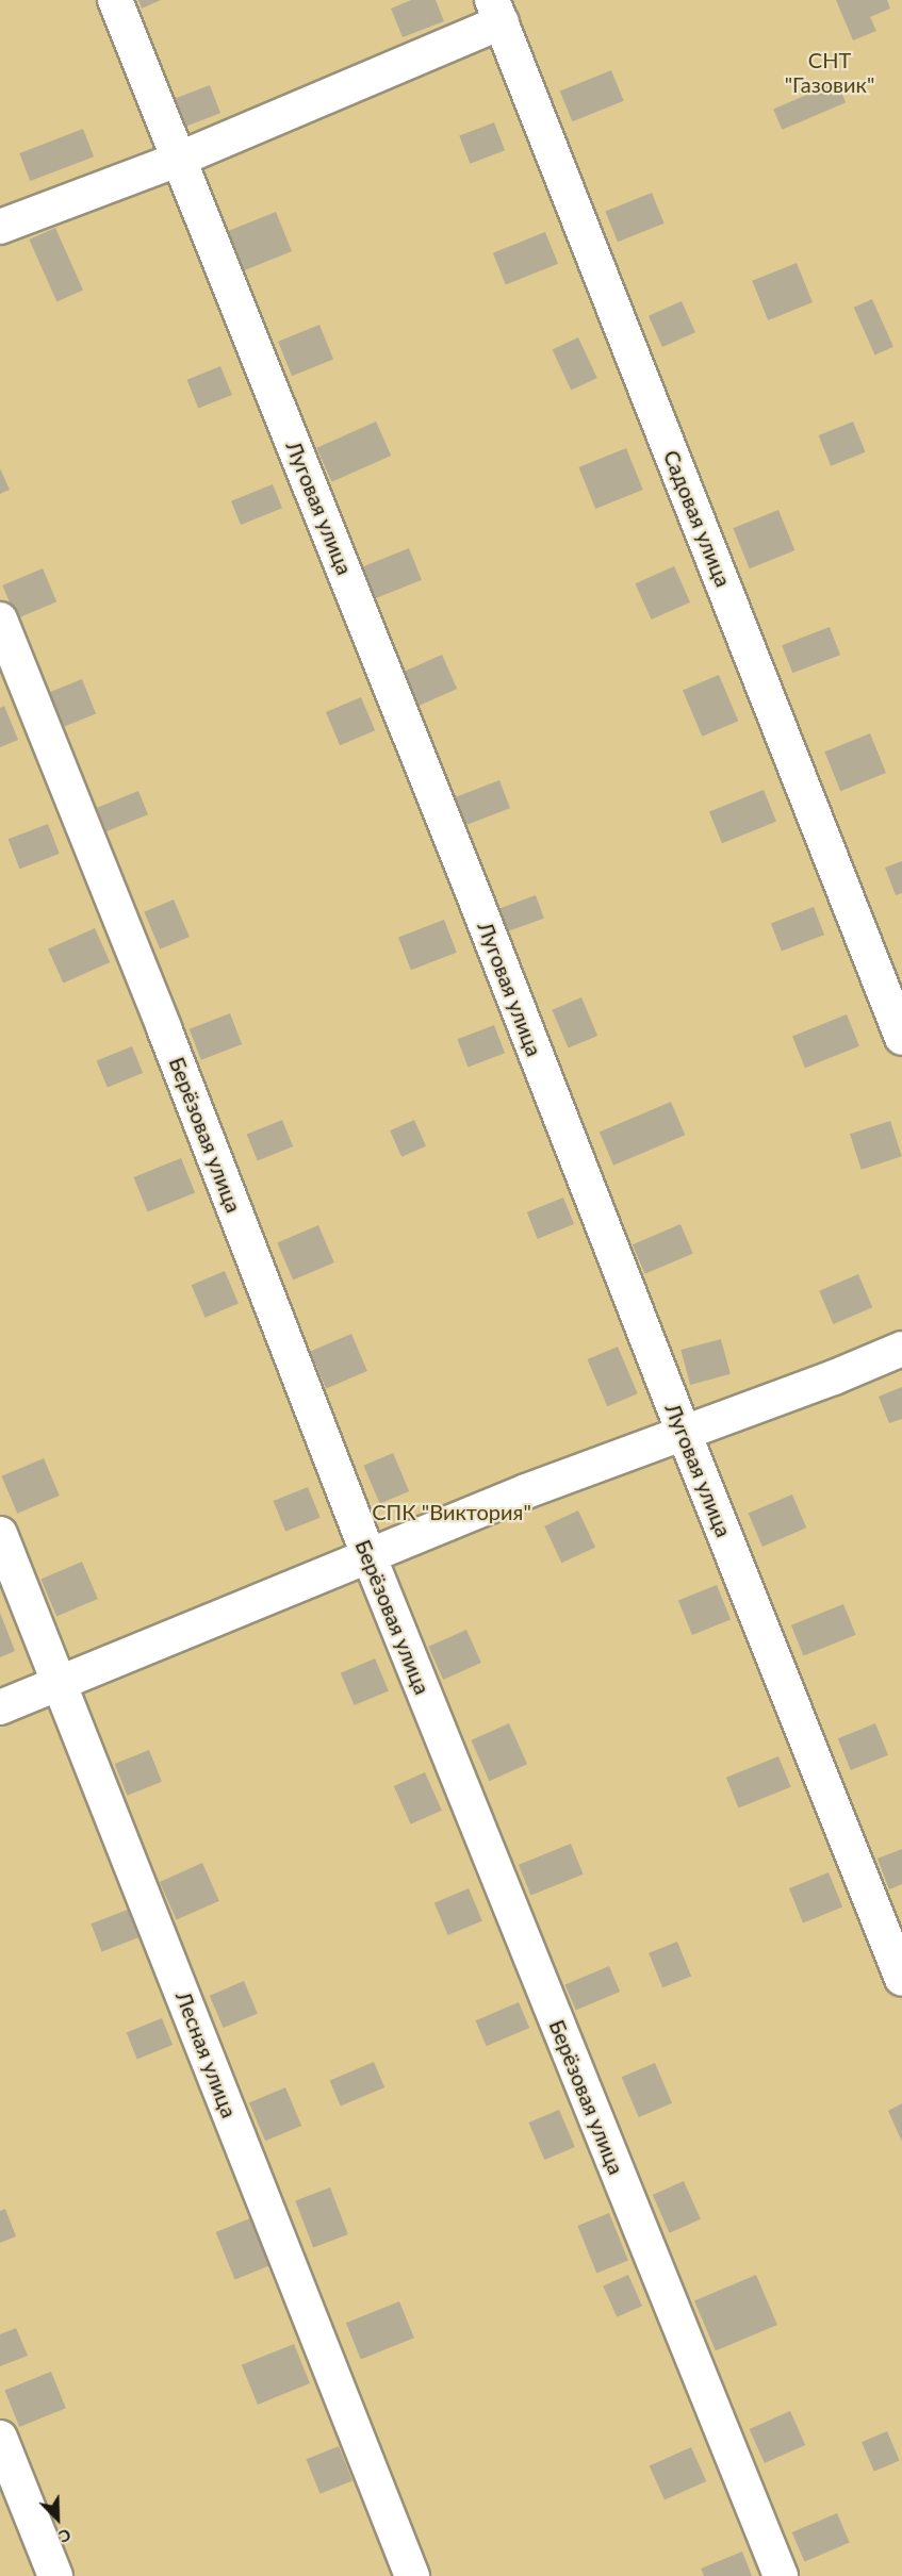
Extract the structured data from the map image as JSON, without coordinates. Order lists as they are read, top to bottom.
{
  "streets": {
    "street": [
      "Луговая улица",
      "Садовая улица",
      "Берёзовая улица",
      "Лесная улица"
    ]
  },
  "parks": ["СНТ \"Газовик\"", "СПК \"Виктория\""],
  "north": "bottom right"
}
